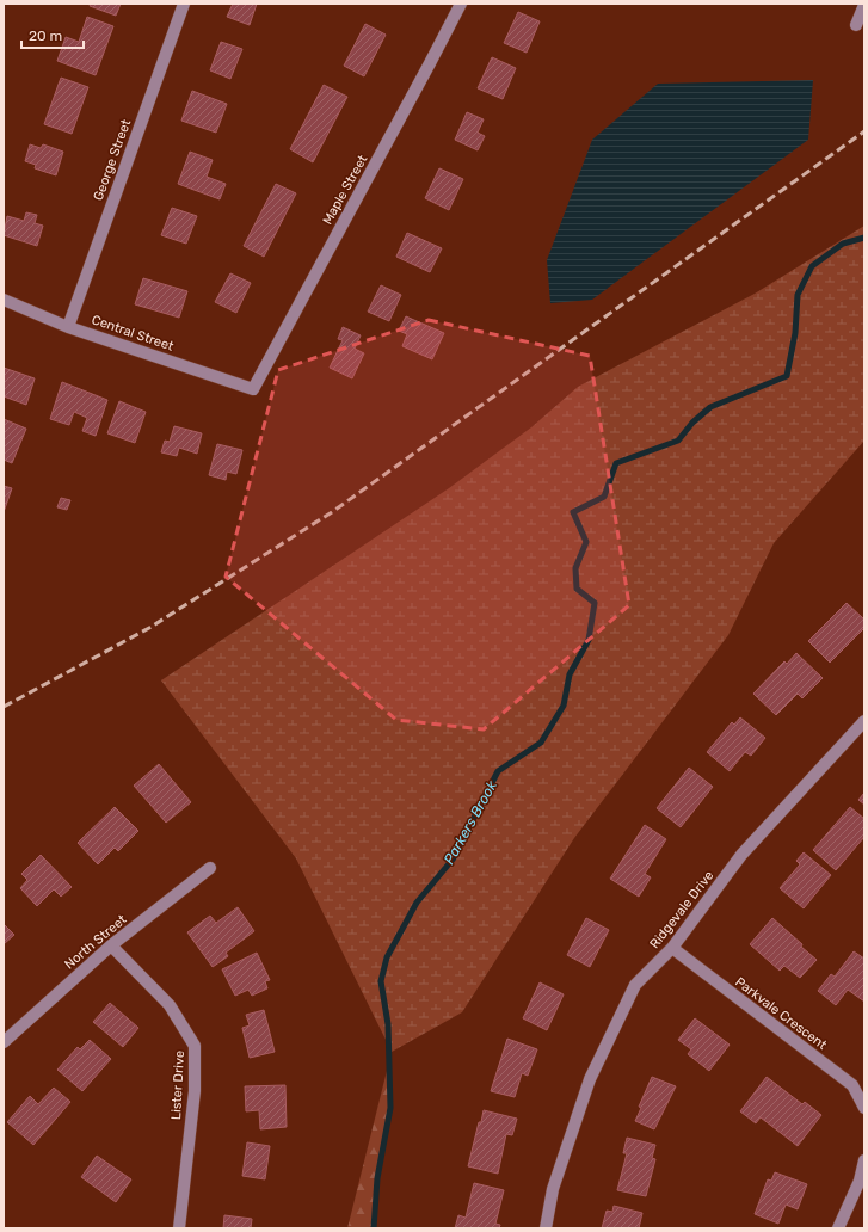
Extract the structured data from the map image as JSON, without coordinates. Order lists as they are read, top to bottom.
{
  "streets": {
    "street": [
      "George Street",
      "Maple Street",
      "Central Street",
      "Ridgevale Drive",
      "North Street",
      "Parkvale Crescent",
      "Lister Drive"
    ]
  },
  "crossings": [
    ["George Street", "Central Street"],
    ["Maple Street", "Central Street"],
    ["Ridgevale Drive", "Parkvale Crescent"],
    ["North Street", "Lister Drive"]
  ],
  "water": ["Parkers Brook"],
  "scale_bar": "20 m"
}
